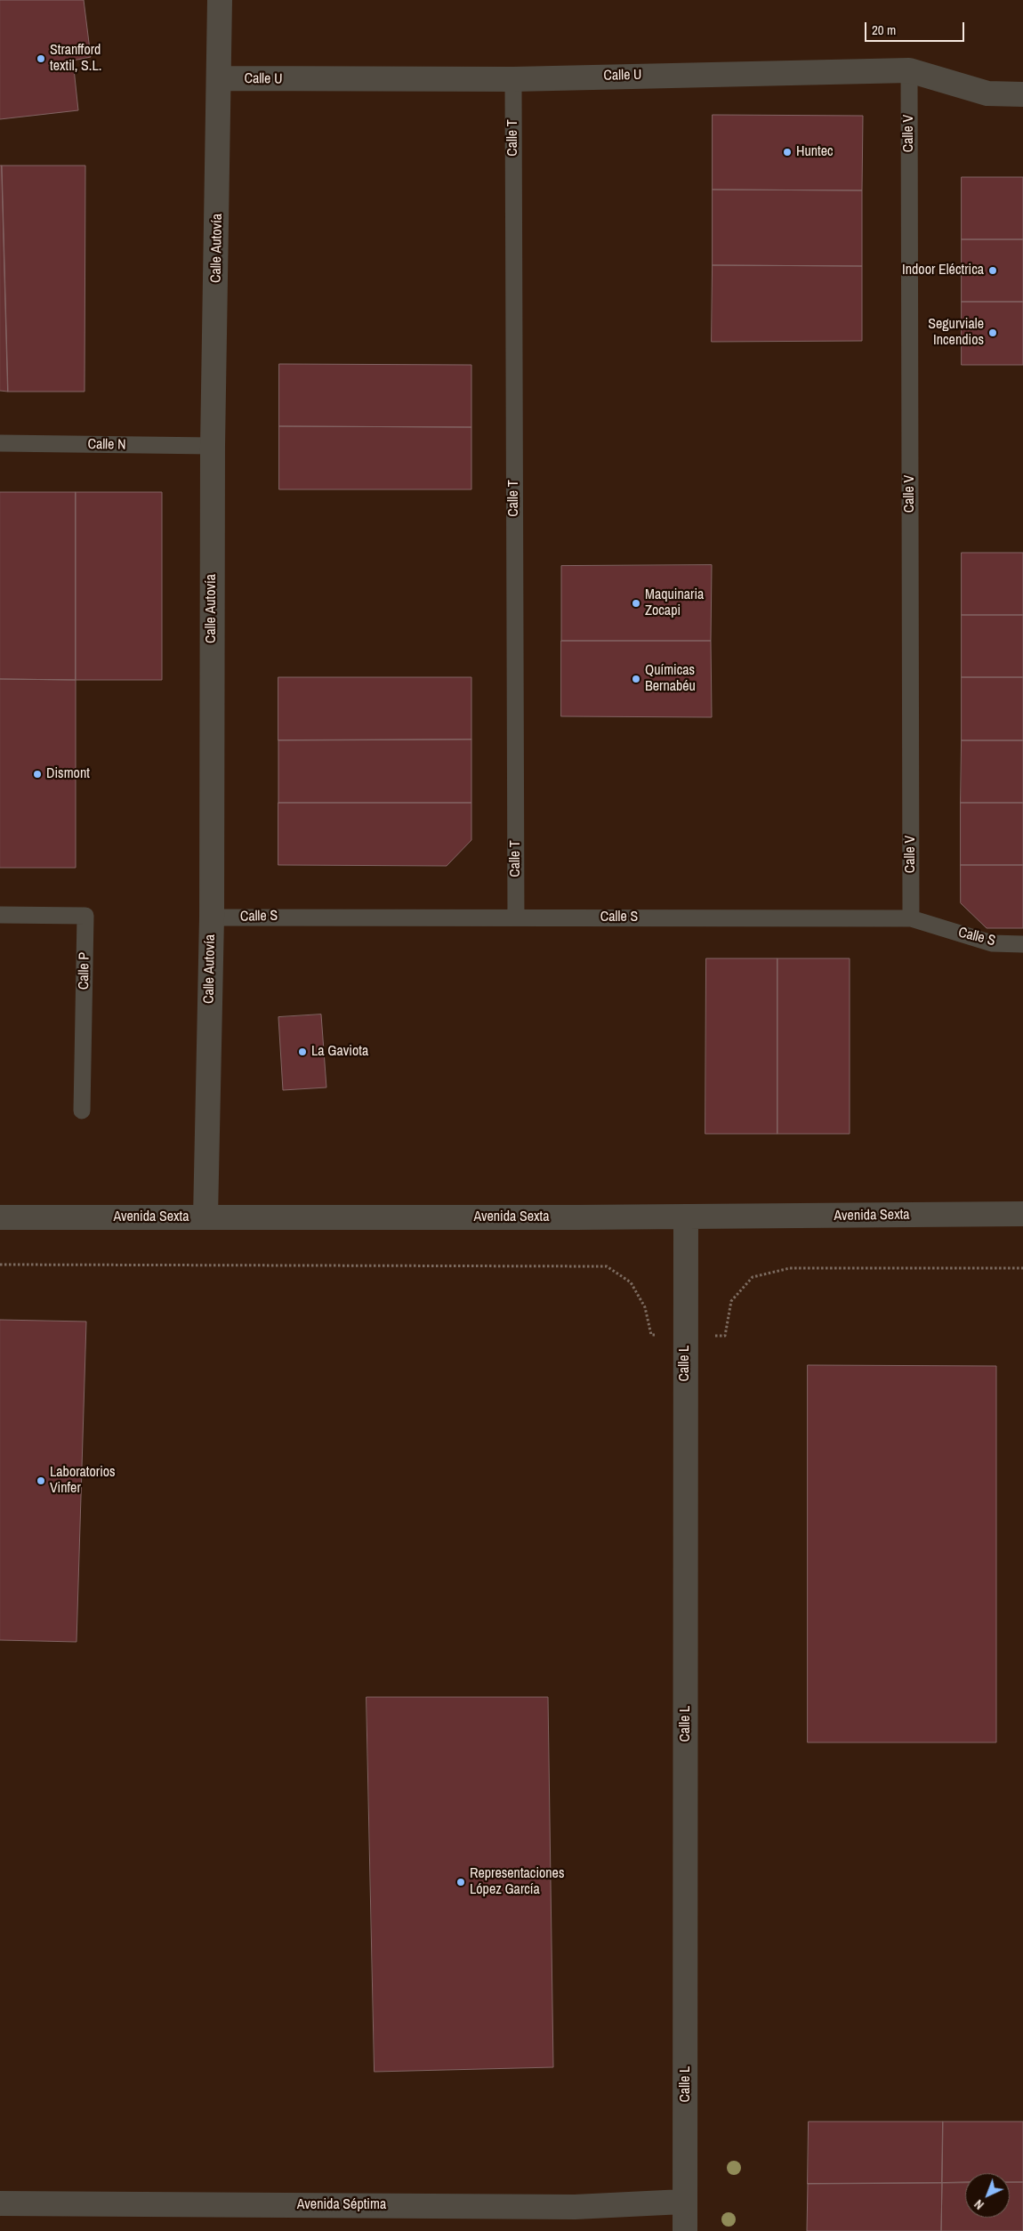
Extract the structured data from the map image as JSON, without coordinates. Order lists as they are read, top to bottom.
{
  "streets": {
    "street": [
      "Calle U",
      "Calle Autovía",
      "Avenida Sexta",
      "Calle L",
      "Avenida Séptima"
    ],
    "lane": [
      "Calle V",
      "Calle T",
      "Calle N",
      "Calle S",
      "Calle P"
    ]
  },
  "crossings": [
    ["Calle U", "Calle V"],
    ["Calle U", "Calle T"],
    ["Calle U", "Calle Autovía"],
    ["Calle V", "Calle S"],
    ["Calle T", "Calle S"],
    ["Calle Autovía", "Calle N"],
    ["Calle Autovía", "Calle S"],
    ["Calle Autovía", "Avenida Sexta"],
    ["Avenida Sexta", "Calle L"],
    ["Calle L", "Avenida Séptima"]
  ],
  "places": [
    "Stranfford textil, S.L.",
    "Huntec",
    "Indoor Eléctrica",
    "Segurviale Incendios",
    "Maquinaria Zocapi",
    "Químicas Bernabéu",
    "Dismont",
    "La Gaviota",
    "Laboratorios Vinfer",
    "Representaciones López García"
  ],
  "scale_bar": "20 m",
  "north": "bottom left"
}
